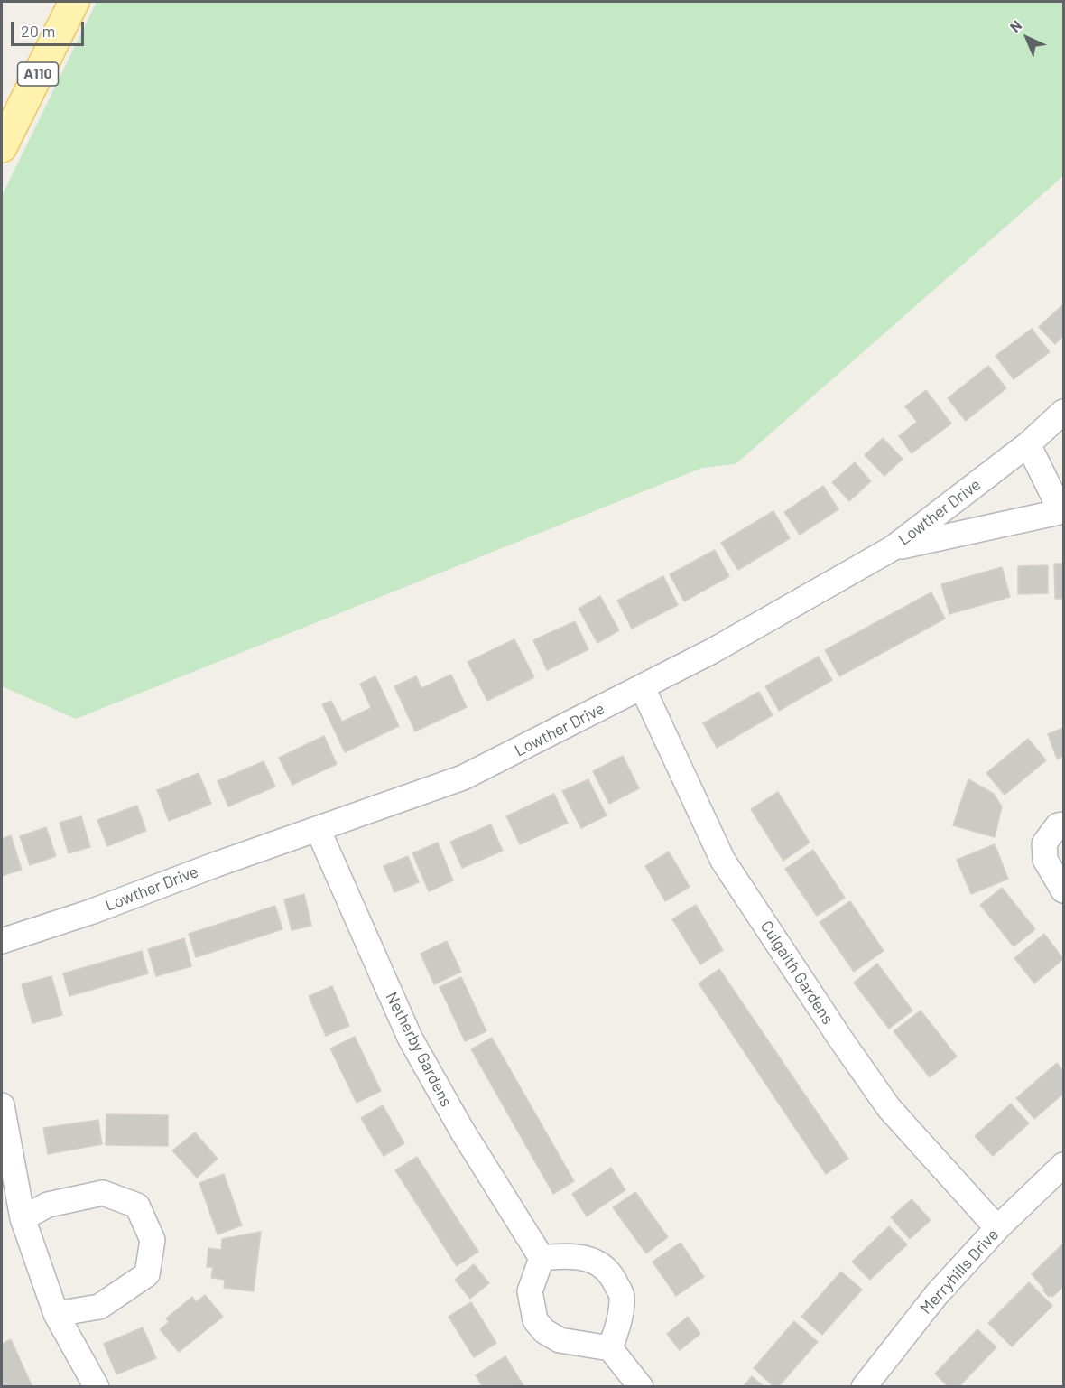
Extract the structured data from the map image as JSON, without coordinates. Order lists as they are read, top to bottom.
{
  "streets": {
    "main road": ["A110"],
    "street": [
      "Lowther Drive",
      "Culgaith Gardens",
      "Netherby Gardens",
      "Merryhills Drive"
    ]
  },
  "crossings": [
    ["Lowther Drive", "Culgaith Gardens"],
    ["Lowther Drive", "Netherby Gardens"],
    ["Culgaith Gardens", "Merryhills Drive"]
  ],
  "scale_bar": "20 m",
  "north": "top left"
}
